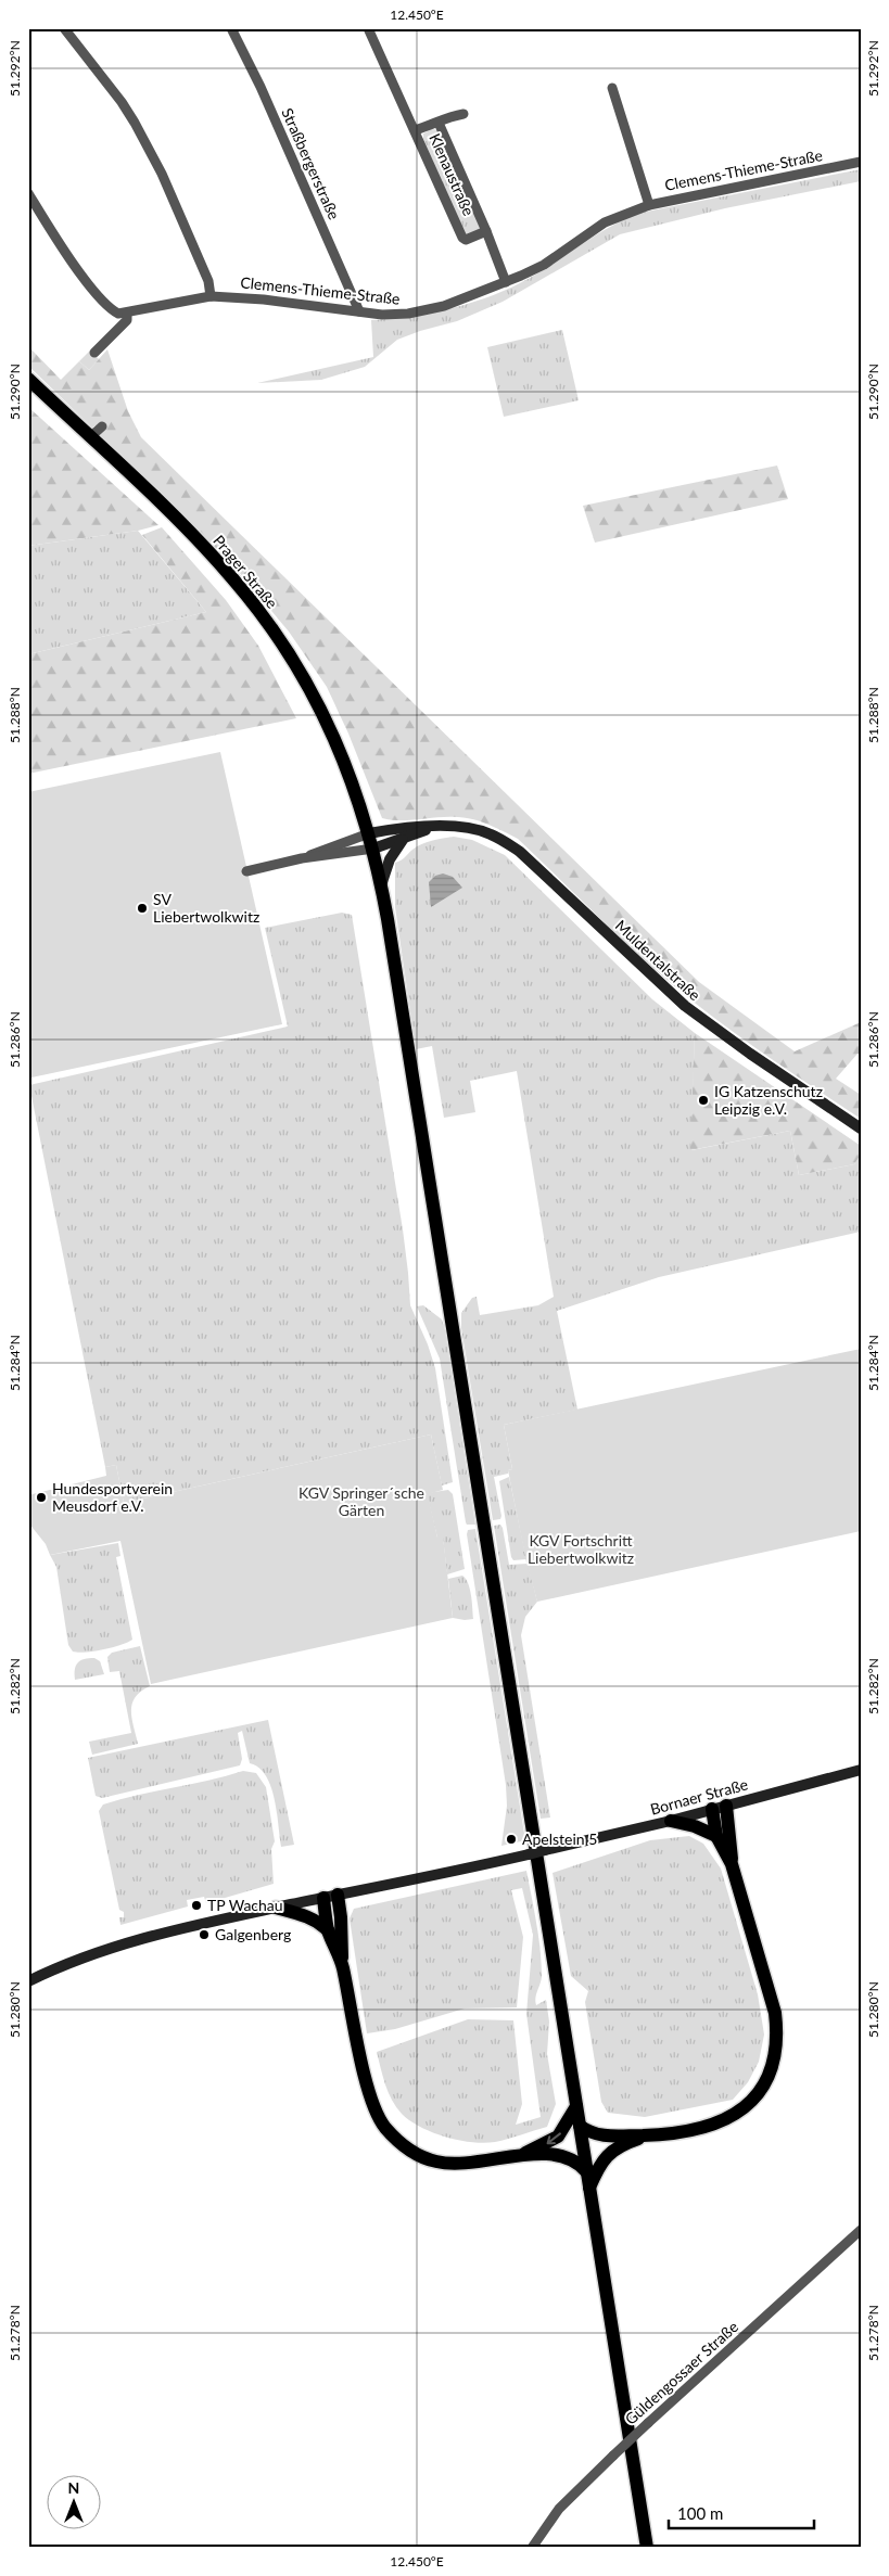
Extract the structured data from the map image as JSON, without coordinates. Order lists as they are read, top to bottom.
{
  "streets": {
    "main road": ["Prager Straße", "Muldentalstraße", "Bornaer Straße"],
    "street": [
      "Straßbergerstraße",
      "Clemens-Thieme-Straße",
      "Klenaustraße",
      "Güldengossaer Straße"
    ]
  },
  "crossings": [
    ["Straßbergerstraße", "Clemens-Thieme-Straße"],
    ["Clemens-Thieme-Straße", "Klenaustraße"],
    ["Prager Straße", "Muldentalstraße"]
  ],
  "parks": ["KGV Springer´sche Gärten", "KGV Fortschritt Liebertwolkwitz"],
  "places": [
    "SV Liebertwolkwitz",
    "IG Katzenschutz Leipzig e.V.",
    "Hundesportverein Meusdorf e.V.",
    "Apelstein 5",
    "TP Wachau",
    "Galgenberg"
  ],
  "scale_bar": "100 m",
  "north": "top",
  "coordinates": [
    "12.450°E",
    "51.292°N",
    "51.290°N",
    "51.288°N",
    "51.286°N",
    "51.284°N",
    "51.282°N",
    "51.280°N",
    "51.278°N"
  ]
}
